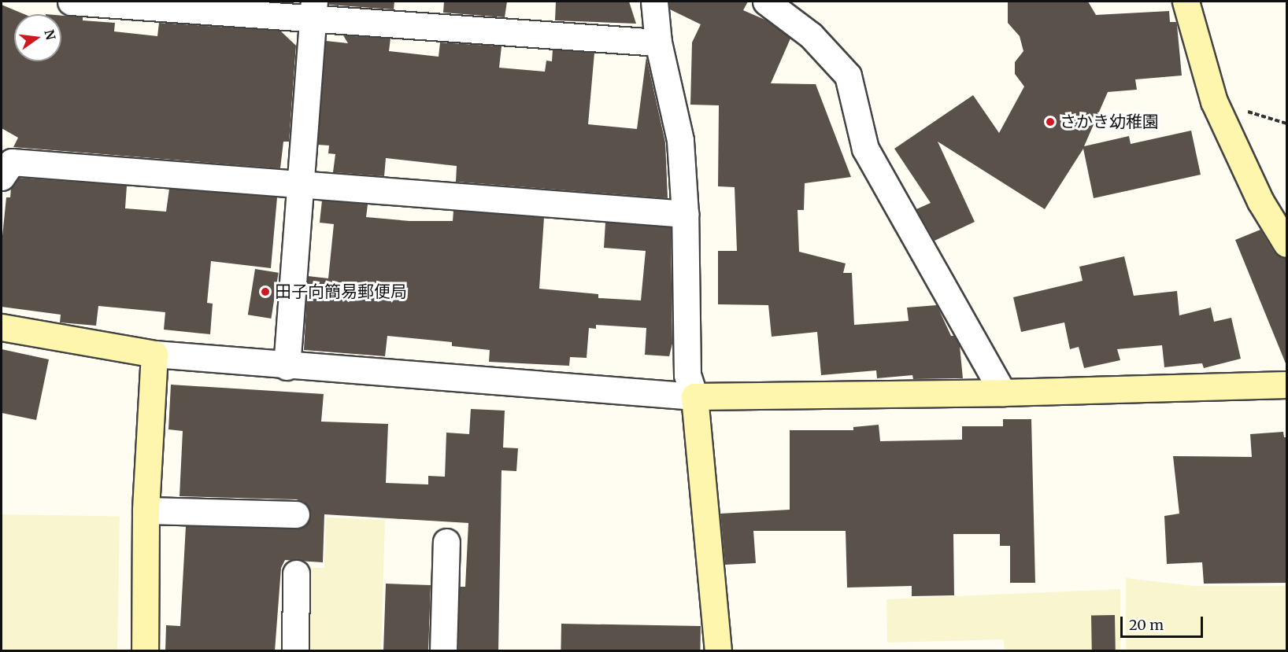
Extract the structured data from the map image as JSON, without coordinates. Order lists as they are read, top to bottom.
{
  "places": ["さかき幼稚園", "田子向簡易郵便局"],
  "scale_bar": "20 m",
  "north": "right"
}
